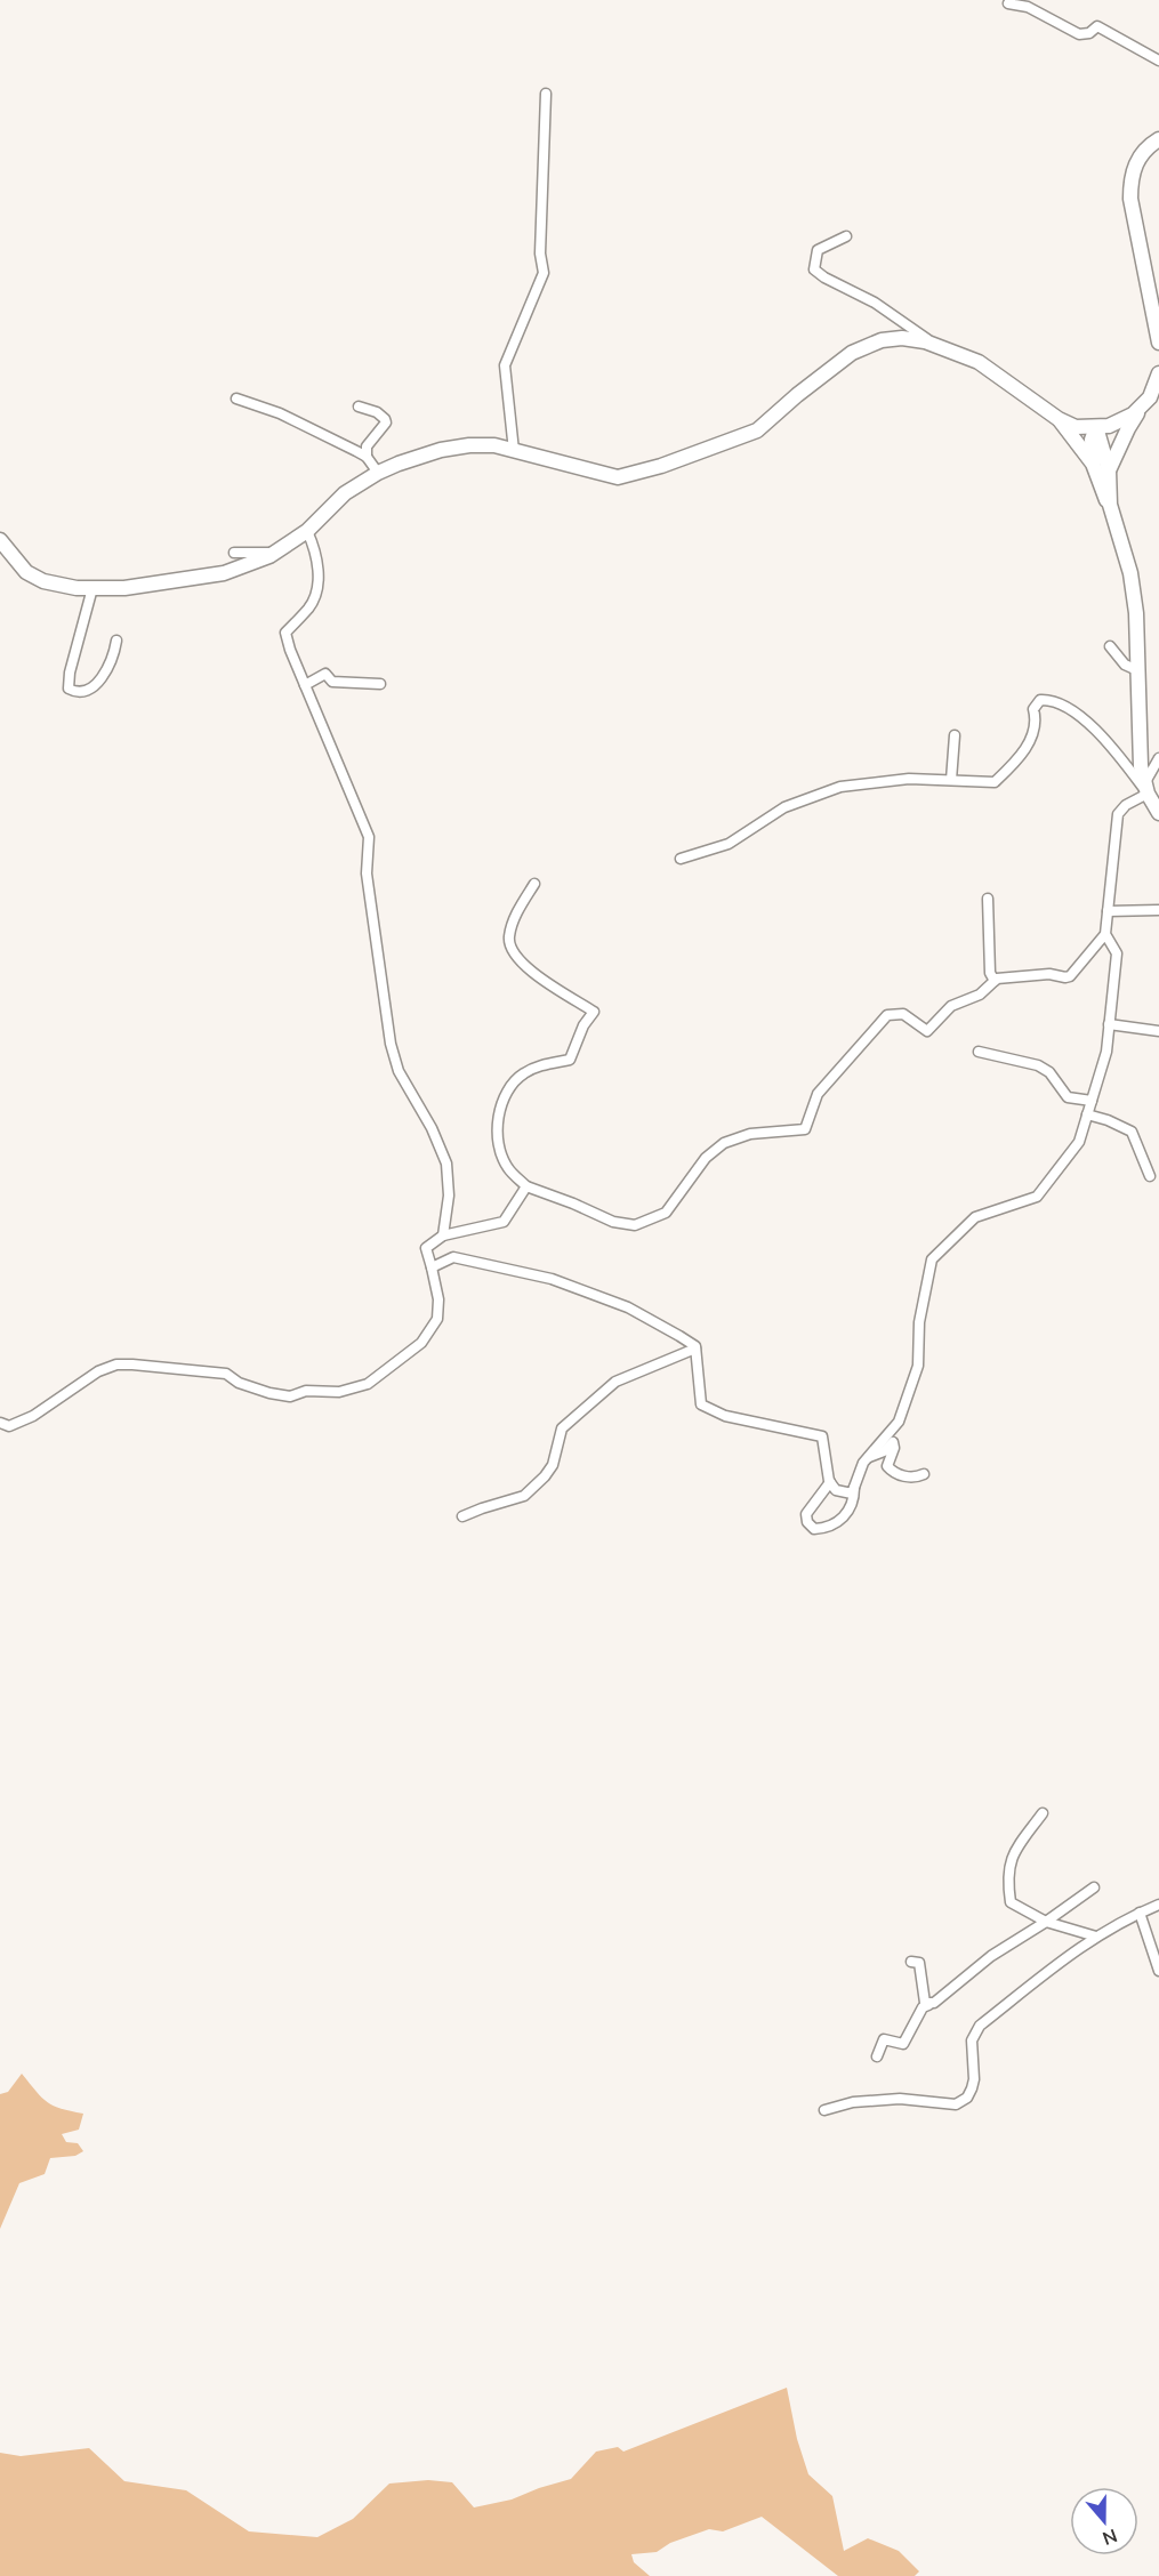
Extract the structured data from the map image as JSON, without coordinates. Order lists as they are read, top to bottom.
{
  "north": "bottom"
}
